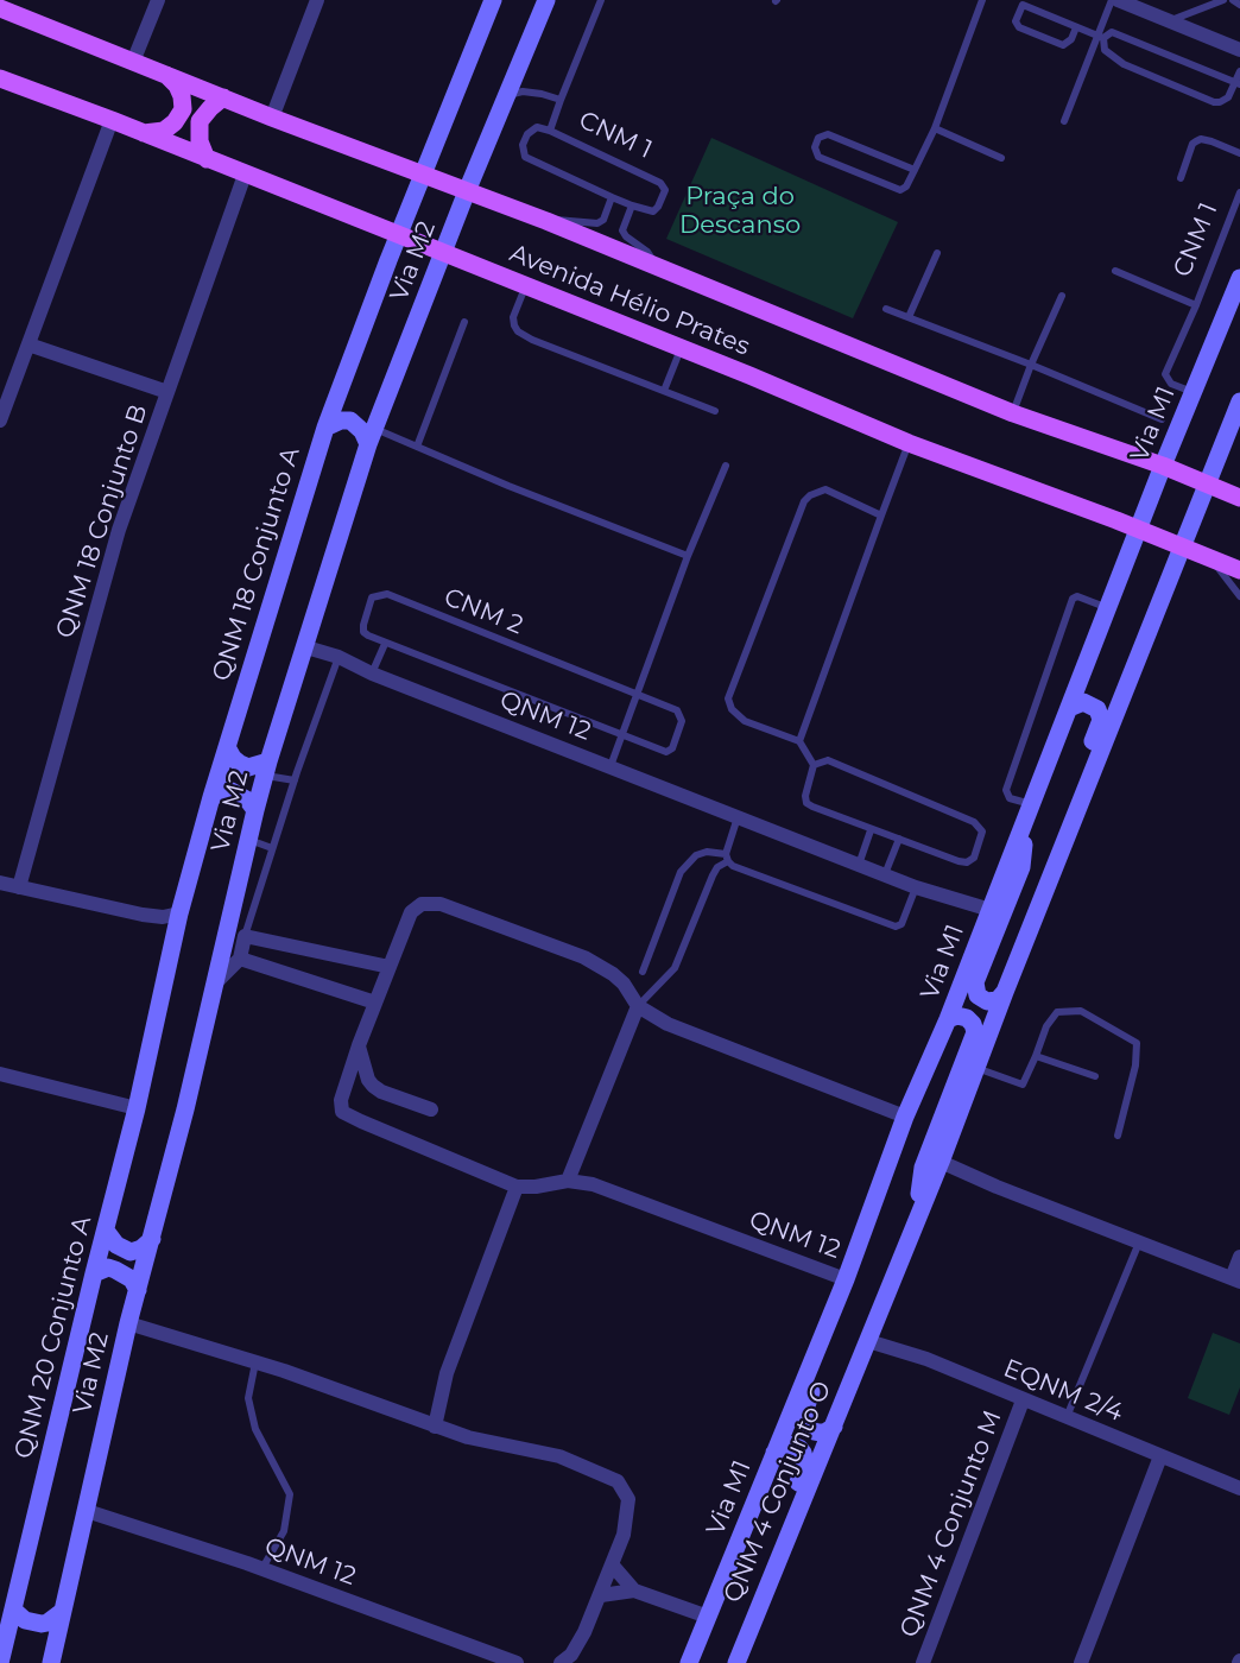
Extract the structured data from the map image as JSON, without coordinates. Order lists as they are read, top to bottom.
{
  "streets": {
    "main road": [
      "Via M2",
      "Avenida Hélio Prates",
      "Via M1",
      "QNM 18 Conjunto A",
      "QNM 20 Conjunto A",
      "QNM 4 Conjunto O"
    ],
    "street": [
      "QNM 18 Conjunto B",
      "QNM 12",
      "EQNM 2/4",
      "QNM 4 Conjunto M"
    ],
    "lane": ["CNM 1", "CNM 2"]
  },
  "crossings": [
    ["CNM 1", "Via M2"],
    ["CNM 1", "Via M1"],
    ["Via M2", "Avenida Hélio Prates"],
    ["Via M2", "QNM 18 Conjunto A"],
    ["Via M2", "QNM 12"],
    ["Avenida Hélio Prates", "Via M1"],
    ["Avenida Hélio Prates", "QNM 18 Conjunto B"],
    ["Avenida Hélio Prates", "QNM 18 Conjunto A"],
    ["Via M1", "QNM 12"],
    ["EQNM 2/4", "QNM 4 Conjunto O"],
    ["EQNM 2/4", "QNM 4 Conjunto M"]
  ],
  "parks": ["Praça do Descanso"]
}
